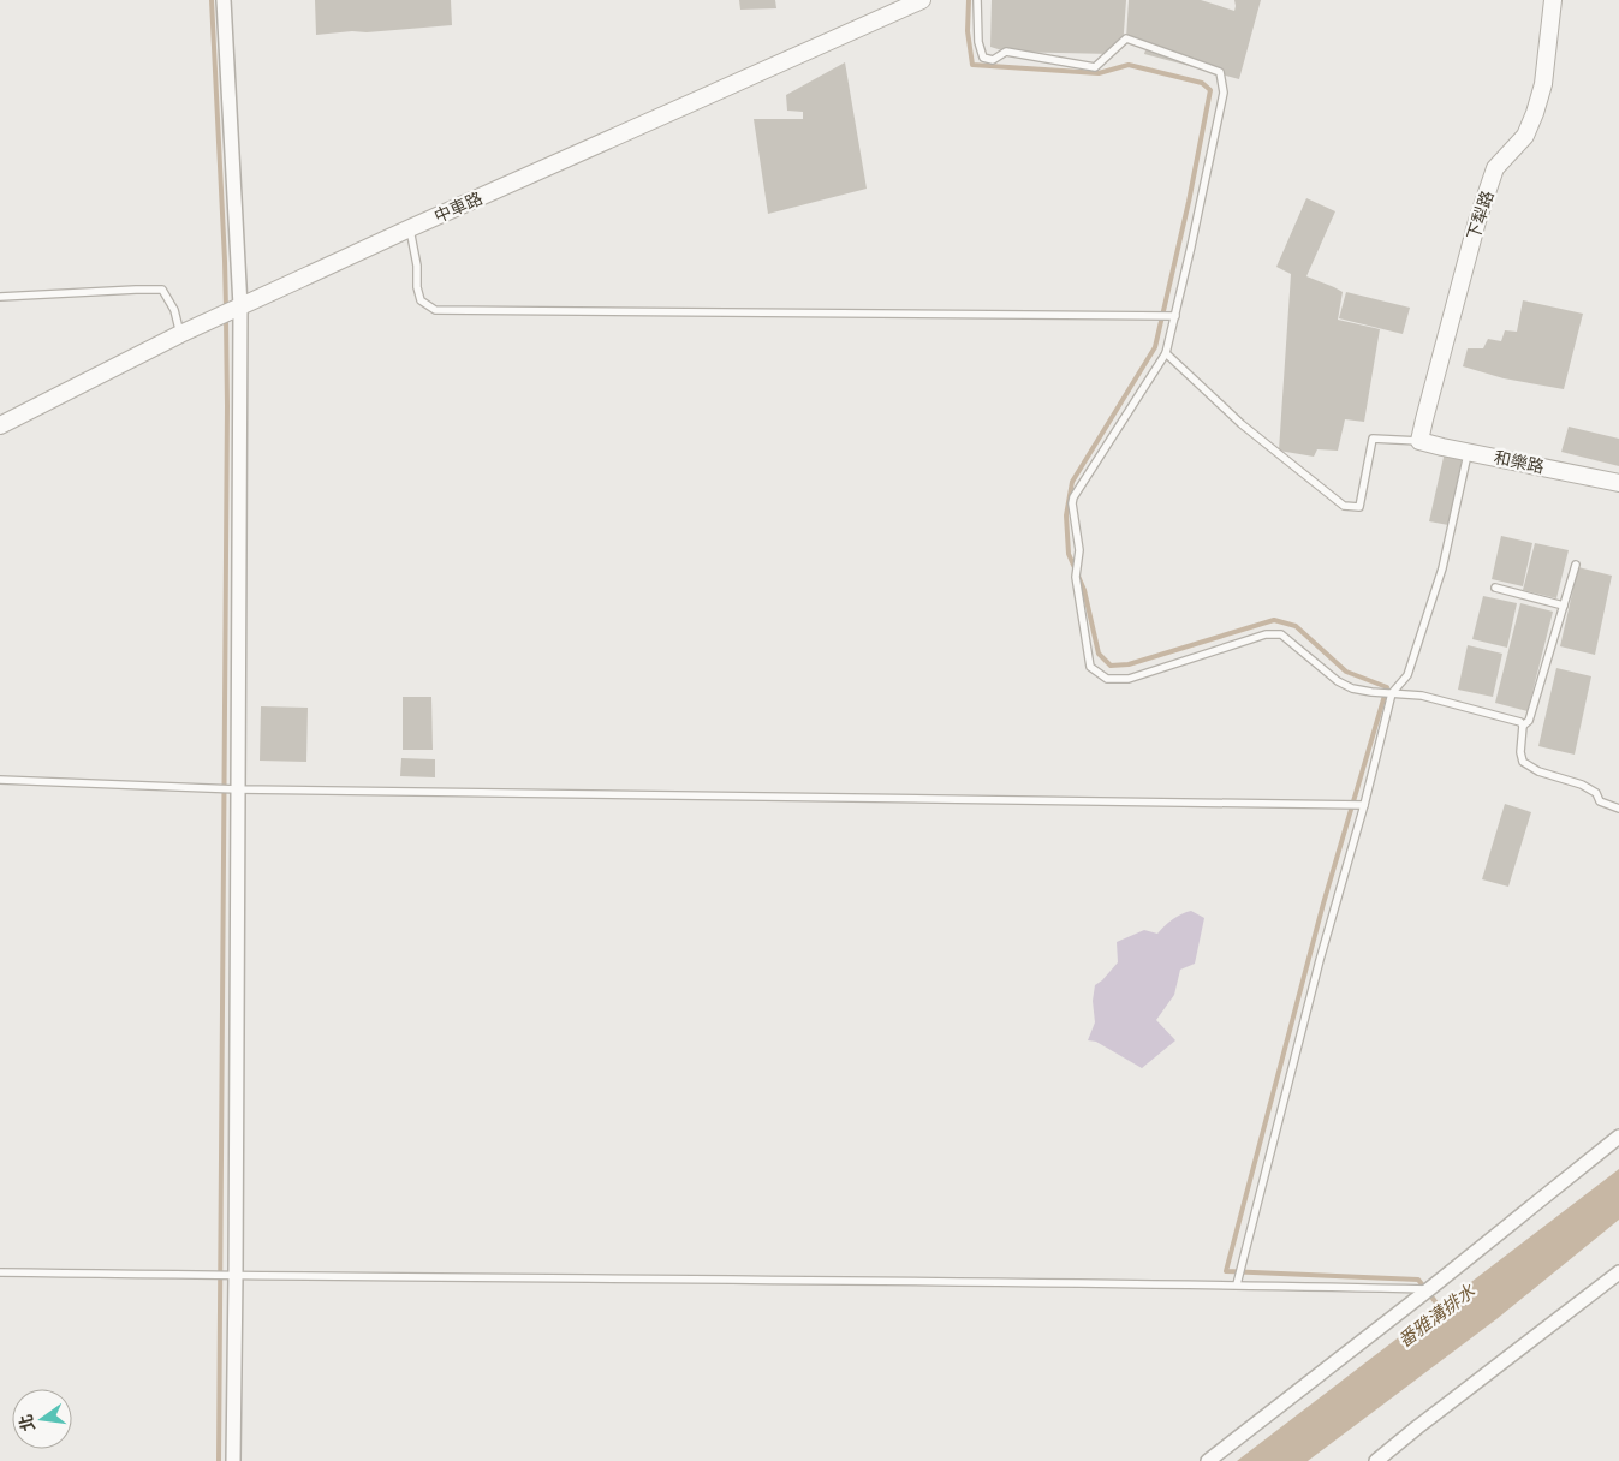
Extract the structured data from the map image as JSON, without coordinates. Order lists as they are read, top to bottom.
{
  "streets": {
    "street": ["中車路", "下犁路", "和樂路"]
  },
  "crossings": [
    ["下犁路", "和樂路"]
  ],
  "water": ["番雅溝排水"],
  "north": "left"
}
